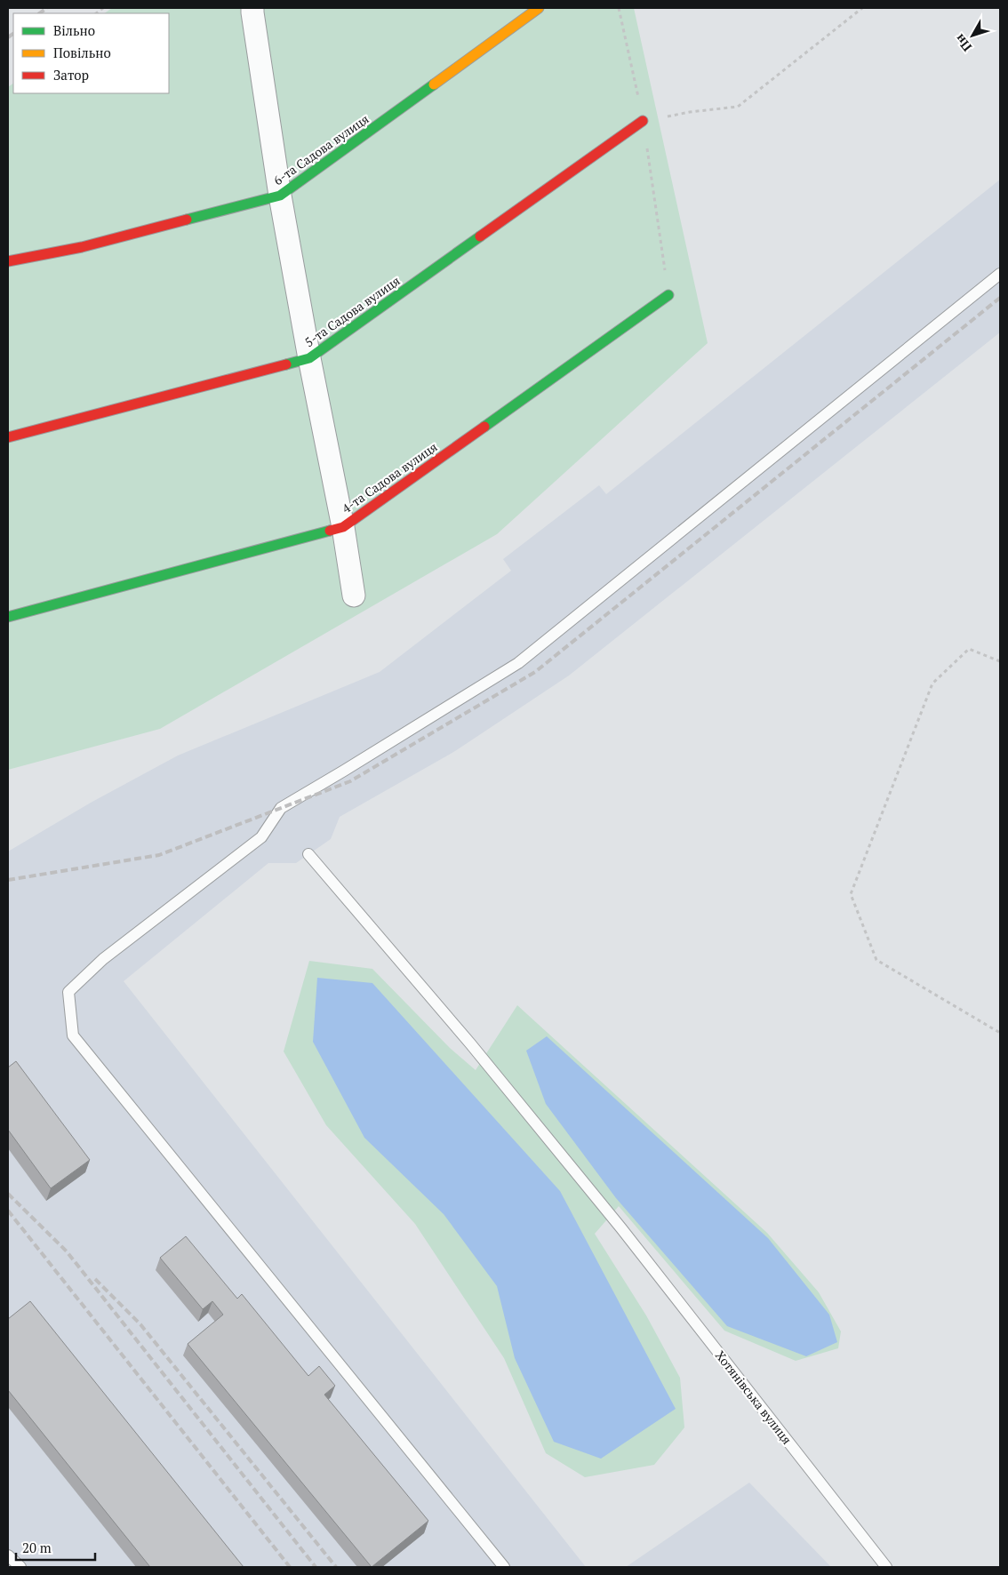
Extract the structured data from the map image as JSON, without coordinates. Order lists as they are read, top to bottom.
{
  "streets": {
    "street": ["6-та Садова вулиця", "5-та Садова вулиця", "4-та Садова вулиця"],
    "lane": ["Хотянівська вулиця"]
  },
  "legend": ["Вільно", "Повільно", "Затор"],
  "scale_bar": "20 m",
  "north": "bottom left"
}
